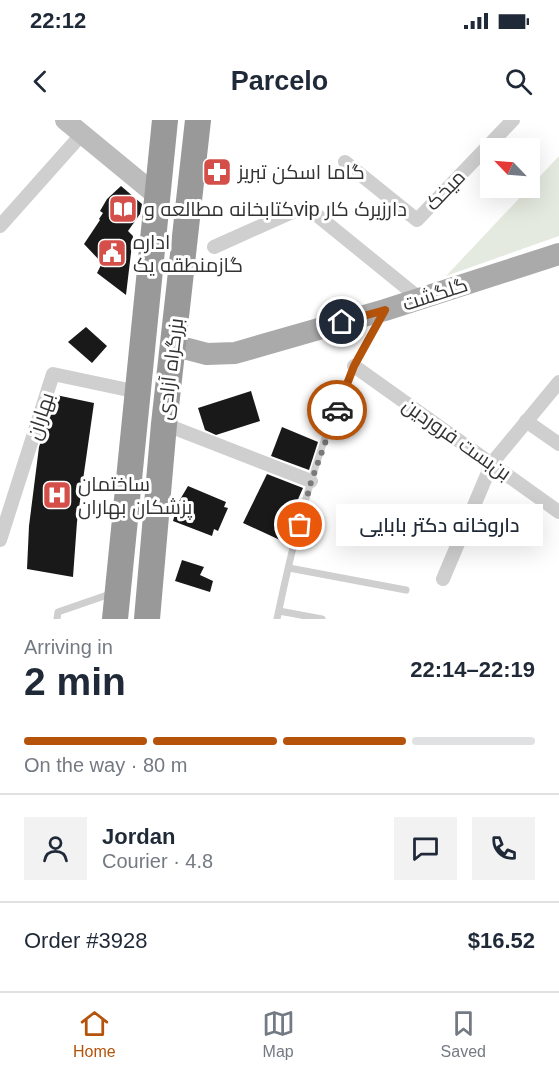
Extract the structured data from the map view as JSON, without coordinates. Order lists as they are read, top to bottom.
{
  "streets": {
    "highway": ["بزرگراه آزادی"],
    "main road": ["گلگشت"],
    "street": ["میخک", "بهاران", "بن‌بست فروردین"]
  },
  "crossings": [
    ["گلگشت", "بزرگراه آزادی"],
    ["بزرگراه آزادی", "بهاران"]
  ],
  "places": {
    "pharmacy": ["گاما اسکن تبریز"],
    "library": ["کتابخانه مطالعه وvip دارزیرک کار"],
    "public building": ["اداره گازمنطقه یک"],
    "hospital": ["ساختمان پزشکان بهاران"],
    "other": ["داروخانه دکتر بابایی"]
  },
  "north": "top left",
  "page": {
    "status": "22:12",
    "header": "Parcelo",
    "bubble": "داروخانه دکتر بابایی",
    "heading": ["2 min", "Arriving in", "22:14–22:19"],
    "panel": [
      "Jordan",
      "Courier · 4.8",
      "Order #3928",
      "$16.52"
    ],
    "bar": "On the way · 80 m",
    "tabs": ["Home", "Map", "Saved"]
  }
}
